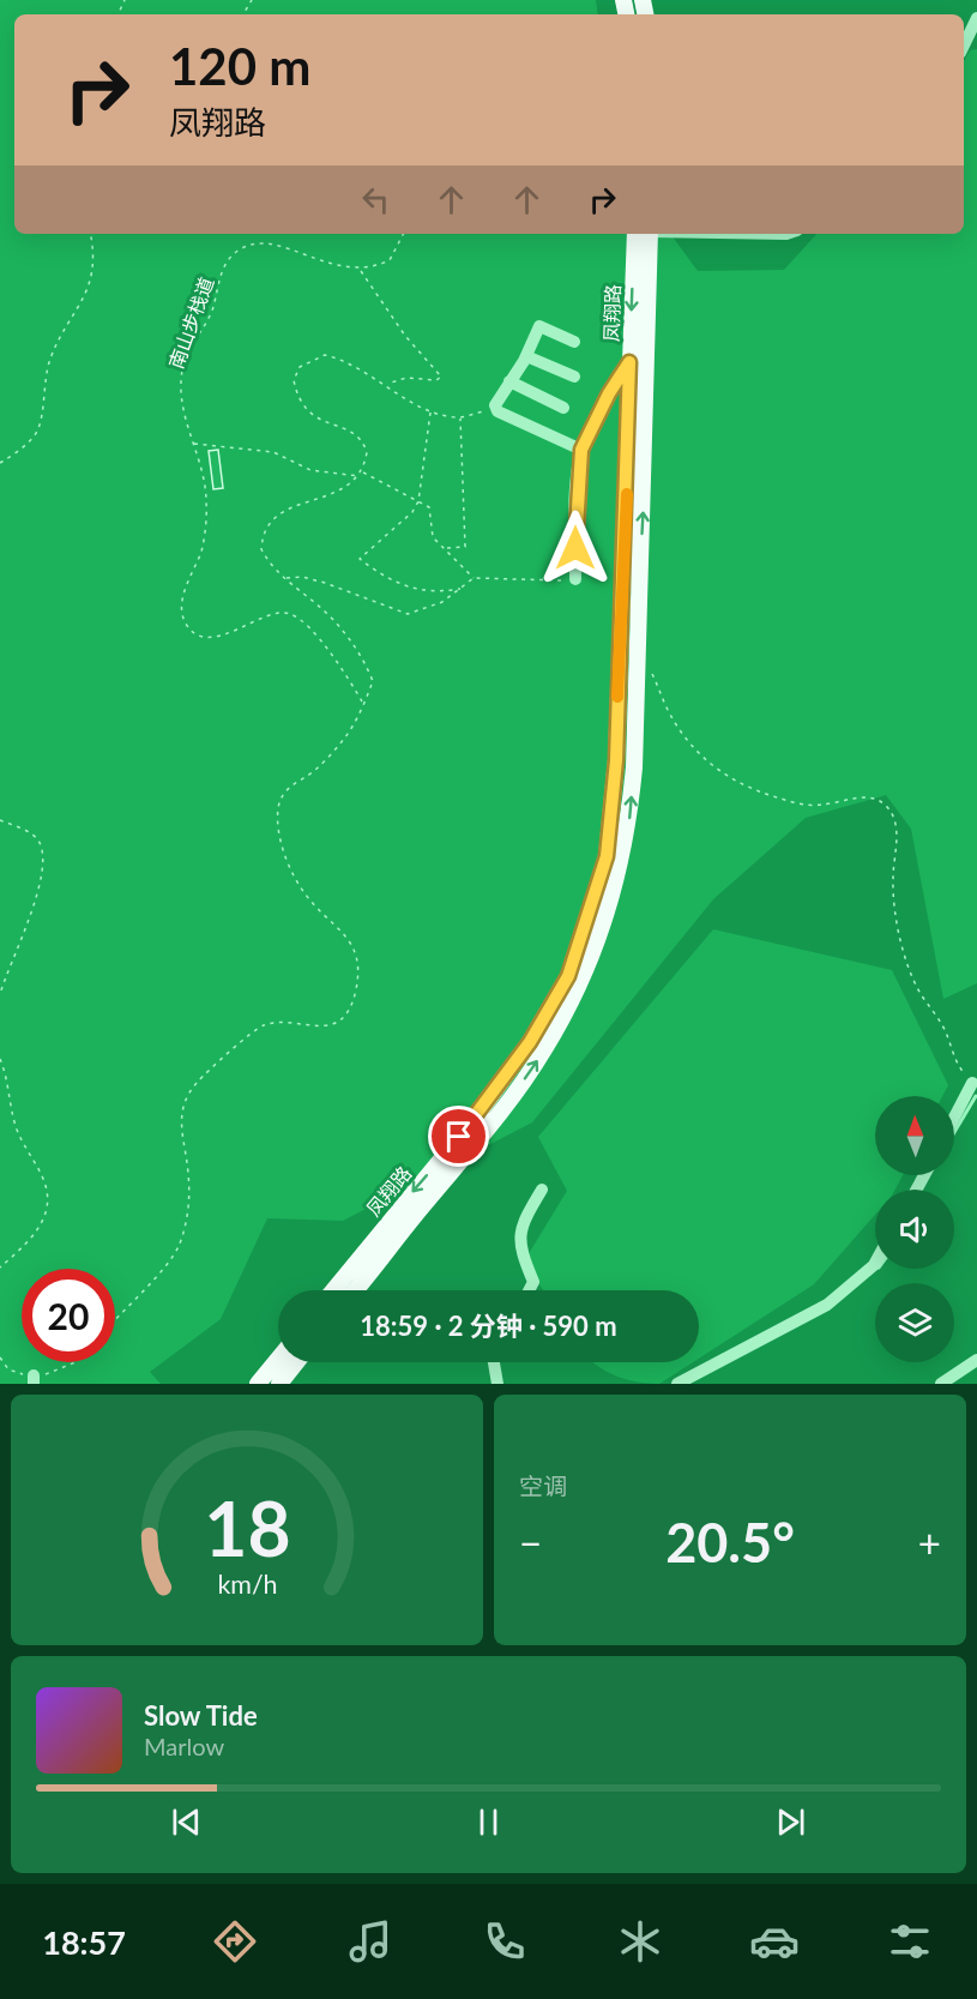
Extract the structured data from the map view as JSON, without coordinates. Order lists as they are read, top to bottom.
{
  "streets": {
    "main road": ["凤翔路"],
    "path": ["南山步栈道"]
  },
  "north": "top",
  "page": {
    "turn": ["120 m", "凤翔路"],
    "limit": "20",
    "trip": "18:59 · 2 分钟 · 590 m",
    "tile": "空调",
    "heat": ["−", "20.5°", "+"],
    "song": ["Slow Tide", "Marlow"],
    "tabs": "18:57",
    "gauge": ["18", "km/h"]
  }
}
